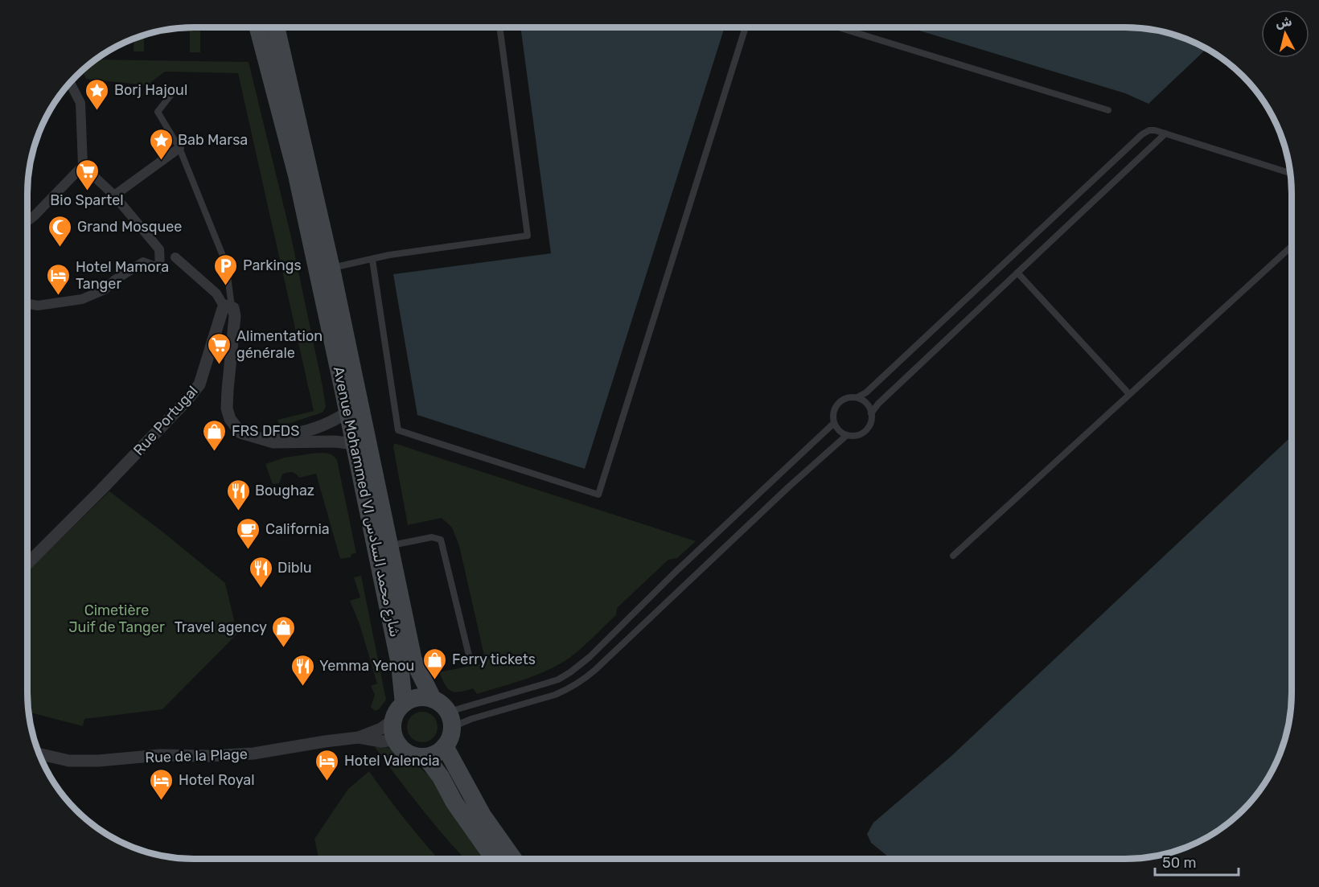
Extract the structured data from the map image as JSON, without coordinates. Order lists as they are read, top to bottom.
{
  "streets": {
    "main road": ["Avenue Mohammed VI شارع محمد السادس"],
    "street": ["Rue Portugal", "Rue de la Plage"]
  },
  "parks": ["Cimetière Juif de Tanger"],
  "places": {
    "place": ["Borj Hajoul", "Bab Marsa"],
    "supermarket": ["Bio Spartel", "Alimentation générale"],
    "mosque": ["Grand Mosquee"],
    "parking": ["Parkings"],
    "hotel": ["Hotel Mamora Tanger", "Hotel Valencia", "Hotel Royal"],
    "shop": ["FRS DFDS", "Travel agency", "Ferry tickets"],
    "restaurant": ["Boughaz", "Diblu", "Yemma Yenou"],
    "cafe": ["California"]
  },
  "scale_bar": "50 m",
  "north": "top"
}
